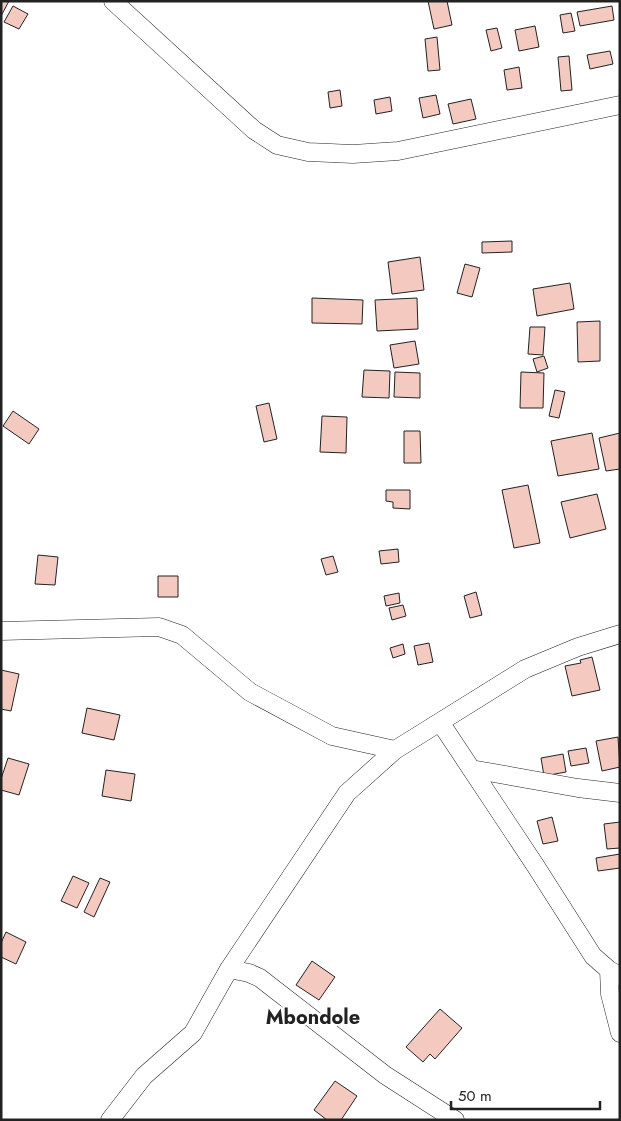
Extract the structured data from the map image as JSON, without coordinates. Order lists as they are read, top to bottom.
{
  "districts": ["Mbondole"],
  "scale_bar": "50 m"
}
